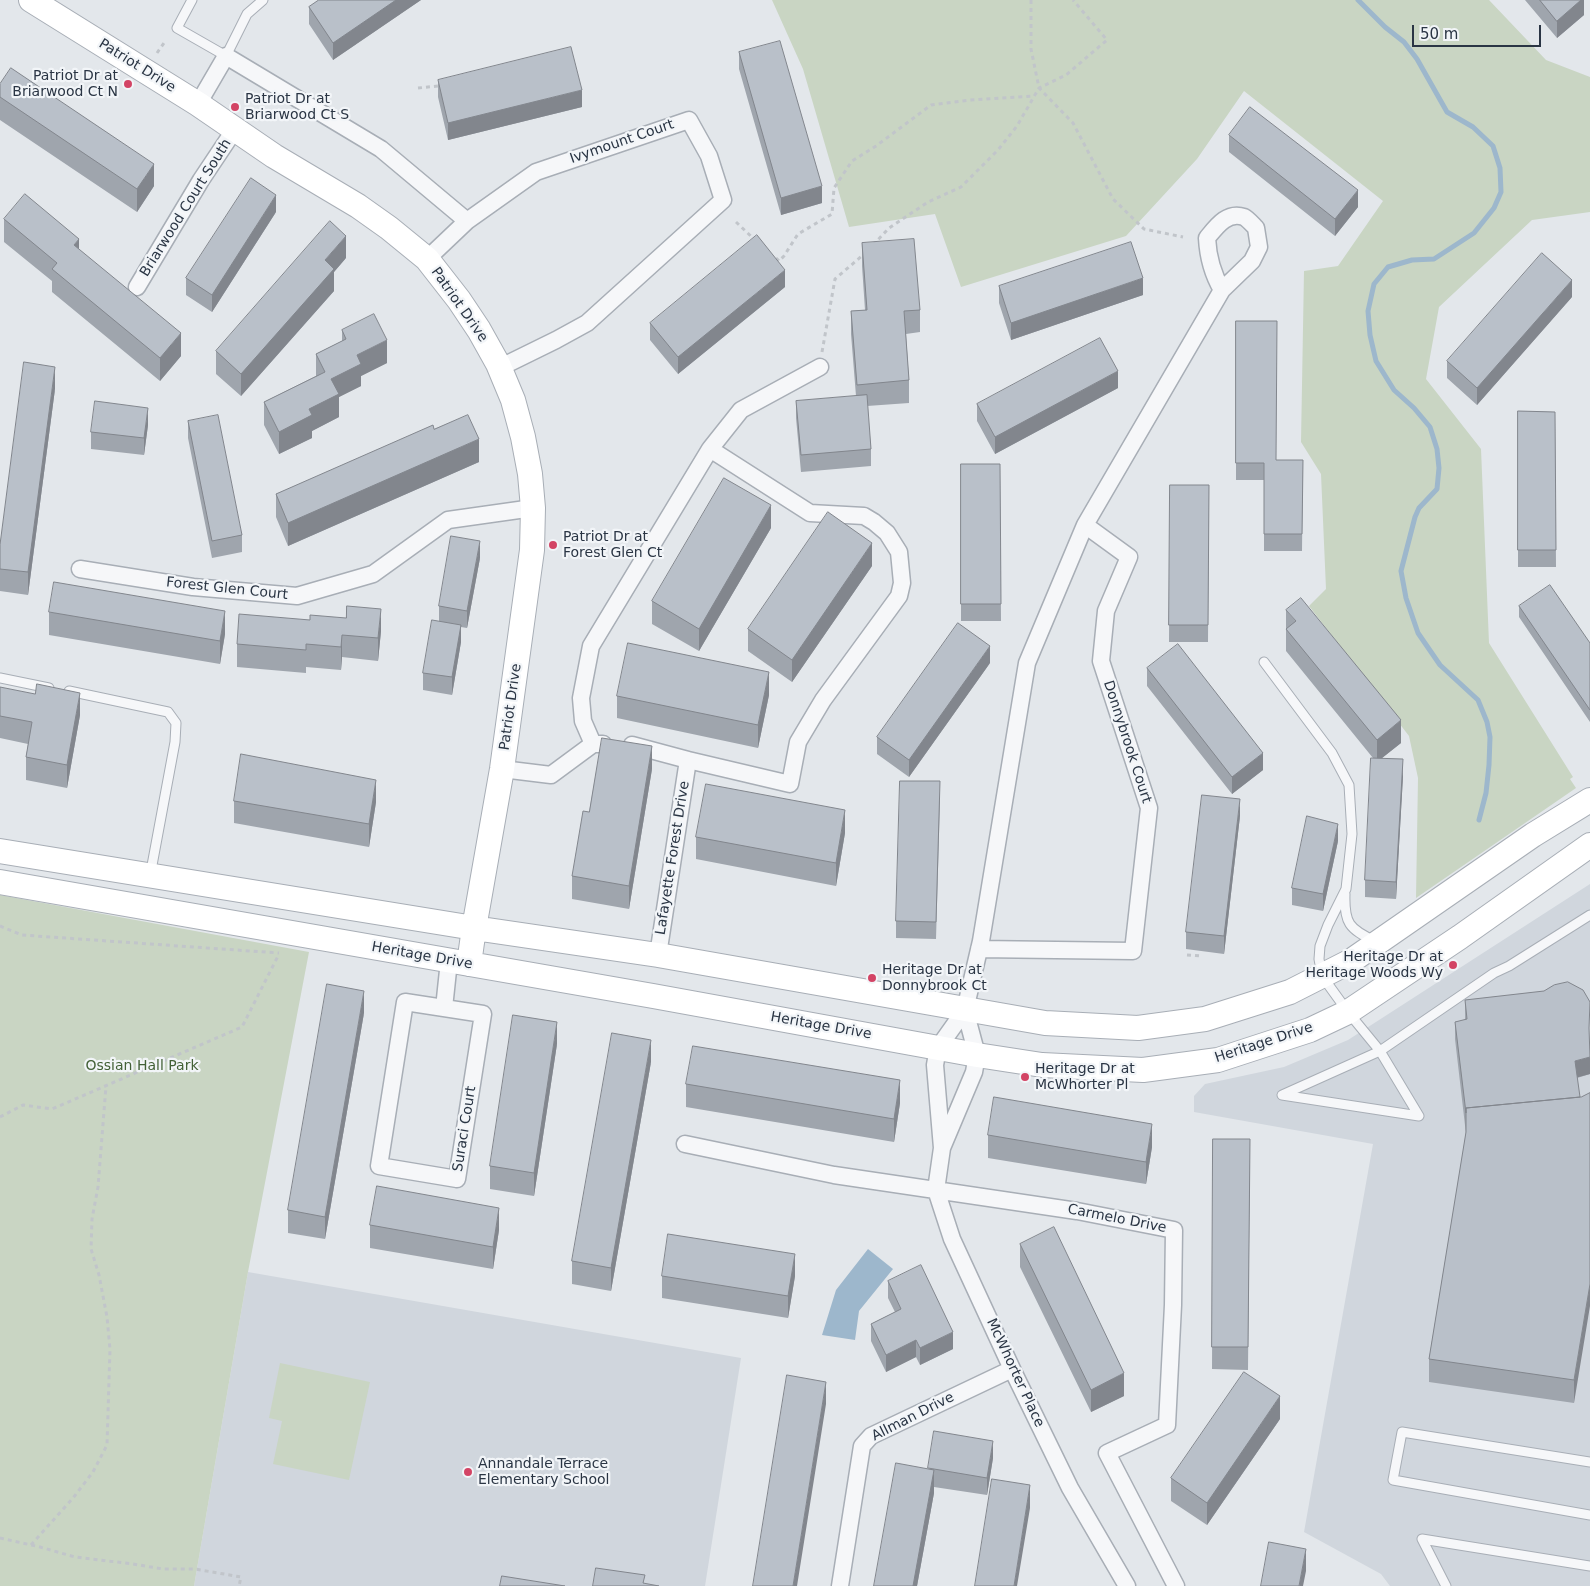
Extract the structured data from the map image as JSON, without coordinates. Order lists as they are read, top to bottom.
{
  "streets": {
    "street": [
      "Patriot Drive",
      "Ivymount Court",
      "Briarwood Court South",
      "Forest Glen Court",
      "Donnybrook Court",
      "Lafayette Forest Drive",
      "Heritage Drive",
      "Suraci Court",
      "Carmelo Drive",
      "McWhorter Place",
      "Allman Drive"
    ]
  },
  "crossings": [
    ["Patriot Drive", "Ivymount Court"],
    ["Patriot Drive", "Briarwood Court South"],
    ["Patriot Drive", "Forest Glen Court"],
    ["Patriot Drive", "Heritage Drive"],
    ["Heritage Drive", "McWhorter Place"],
    ["Carmelo Drive", "McWhorter Place"],
    ["McWhorter Place", "Allman Drive"]
  ],
  "parks": ["Ossian Hall Park"],
  "places": [
    "Patriot Dr at Briarwood Ct N",
    "Patriot Dr at Briarwood Ct S",
    "Patriot Dr at Forest Glen Ct",
    "Heritage Dr at Heritage Woods Wy",
    "Heritage Dr at Donnybrook Ct",
    "Heritage Dr at McWhorter Pl",
    "Annandale Terrace Elementary School"
  ],
  "scale_bar": "50 m"
}
